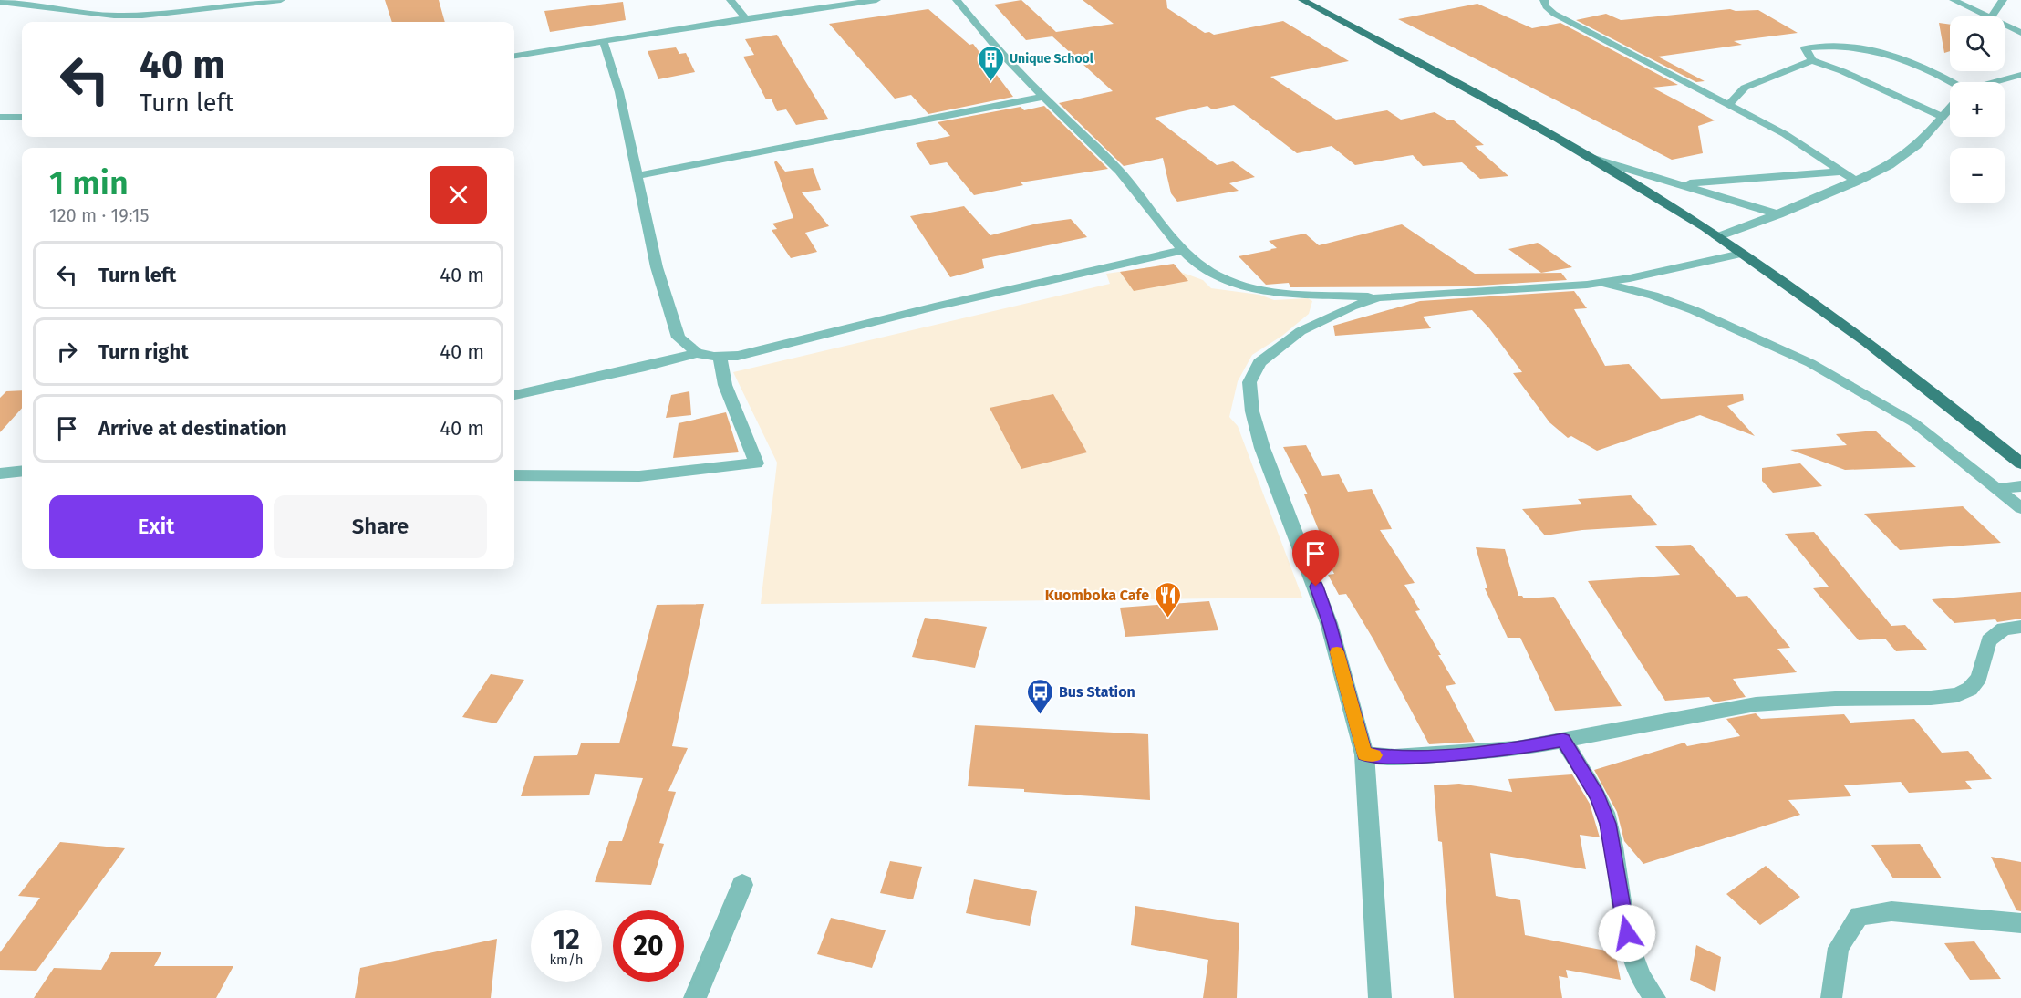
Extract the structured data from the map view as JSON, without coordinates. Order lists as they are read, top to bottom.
{
  "places": {
    "building": ["Unique School"],
    "restaurant": ["Kuomboka Cafe"],
    "bus stop": ["Bus Station"]
  },
  "page": {
    "map_buttons": ["+", "−"],
    "turn": ["40 m", "Turn left"],
    "heading": ["1 min", "120 m · 19:15"],
    "list": [
      {
        "name": "Turn left",
        "value": "40 m"
      },
      {
        "name": "Turn right",
        "value": "40 m"
      },
      {
        "name": "Arrive at destination",
        "value": "40 m"
      }
    ],
    "buttons": ["Exit", "Share"],
    "speed": "12 km/h",
    "limit": "20"
  }
}
